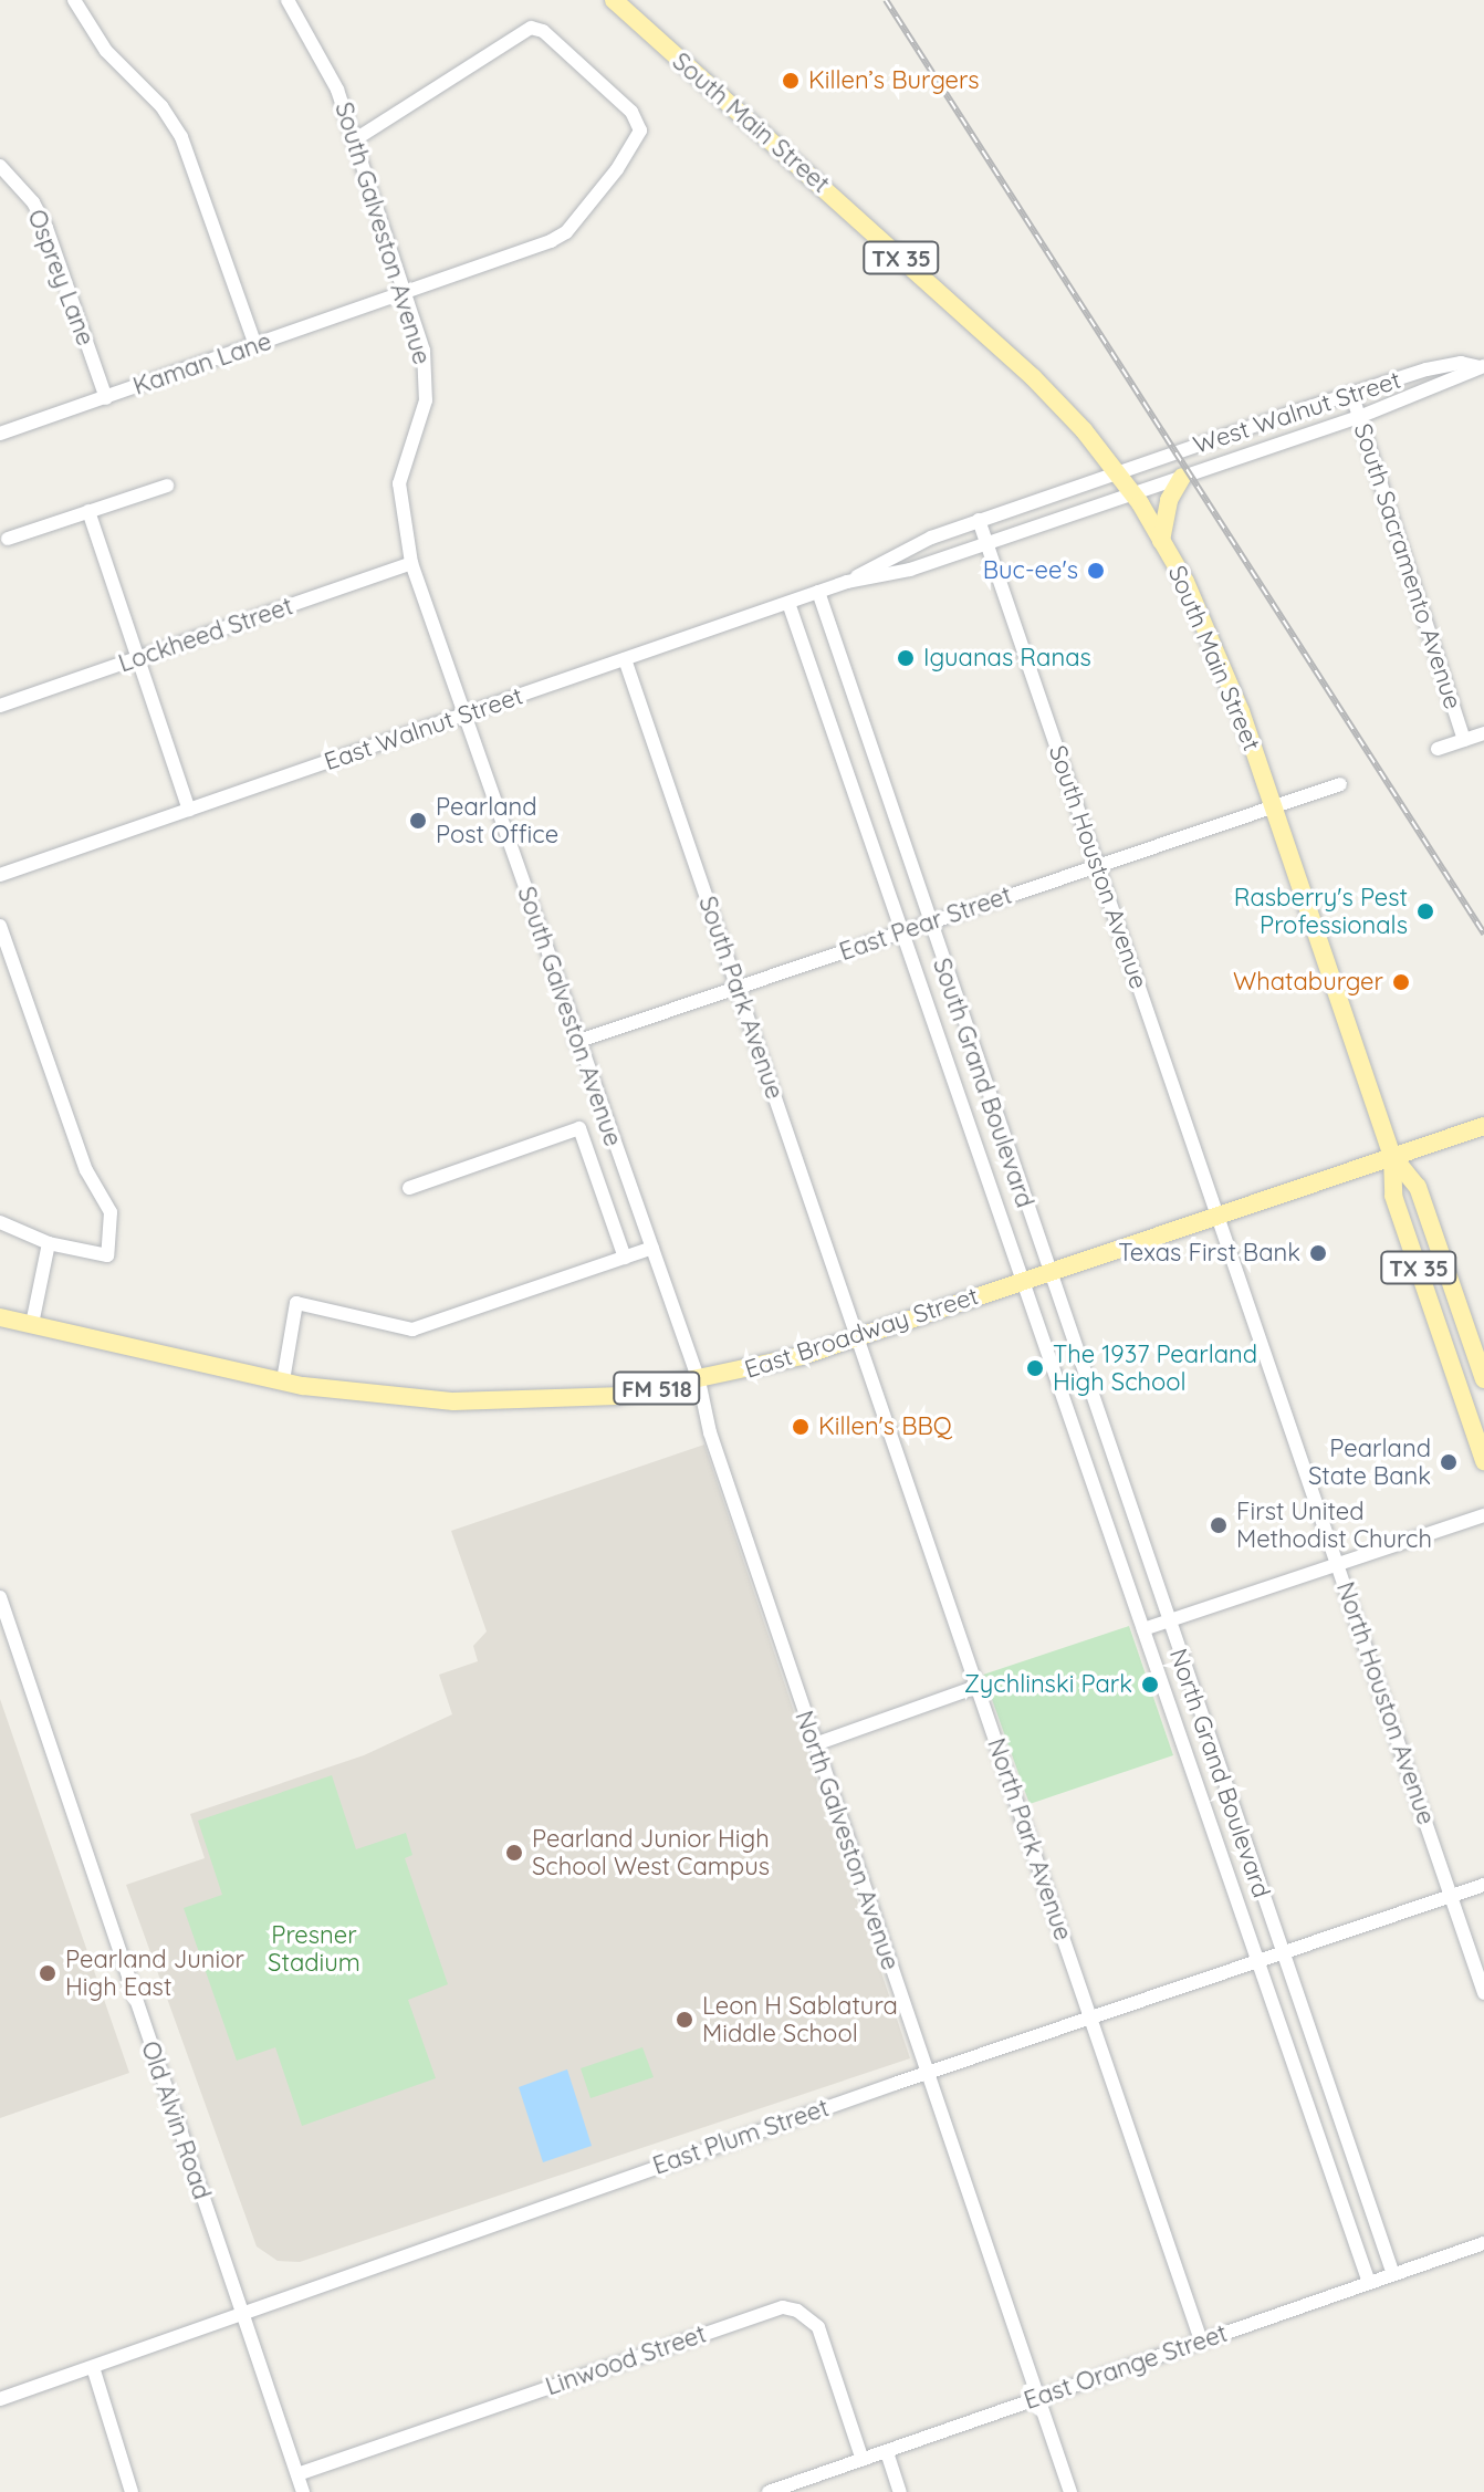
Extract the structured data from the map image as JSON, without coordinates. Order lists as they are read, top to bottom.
{
  "streets": {
    "main road": [
      "South Main Street",
      "TX 35",
      "East Broadway Street",
      "FM 518"
    ],
    "street": [
      "South Galveston Avenue",
      "Osprey Lane",
      "Kaman Lane",
      "West Walnut Street",
      "South Sacramento Avenue",
      "Lockheed Street",
      "East Walnut Street",
      "South Houston Avenue",
      "East Pear Street",
      "South Park Avenue",
      "South Grand Boulevard",
      "North Houston Avenue",
      "North Grand Boulevard",
      "North Park Avenue",
      "North Galveston Avenue",
      "Old Alvin Road",
      "East Plum Street",
      "Linwood Street",
      "East Orange Street"
    ]
  },
  "crossings": [
    ["South Main Street", "TX 35"],
    ["South Main Street", "West Walnut Street"],
    ["South Main Street", "East Walnut Street"],
    ["South Main Street", "East Pear Street"],
    ["South Main Street", "East Broadway Street"],
    ["South Main Street", "FM 518"],
    ["South Galveston Avenue", "Kaman Lane"],
    ["South Galveston Avenue", "Lockheed Street"],
    ["South Galveston Avenue", "East Walnut Street"],
    ["South Galveston Avenue", "East Pear Street"],
    ["South Galveston Avenue", "East Broadway Street"],
    ["South Galveston Avenue", "North Galveston Avenue"],
    ["TX 35", "East Broadway Street"],
    ["TX 35", "FM 518"],
    ["Osprey Lane", "Kaman Lane"],
    ["West Walnut Street", "South Sacramento Avenue"],
    ["West Walnut Street", "East Walnut Street"],
    ["East Walnut Street", "South Houston Avenue"],
    ["East Walnut Street", "South Park Avenue"],
    ["East Walnut Street", "South Grand Boulevard"],
    ["South Houston Avenue", "East Pear Street"],
    ["South Houston Avenue", "East Broadway Street"],
    ["South Houston Avenue", "North Houston Avenue"],
    ["East Pear Street", "South Park Avenue"],
    ["East Pear Street", "South Grand Boulevard"],
    ["South Park Avenue", "East Broadway Street"],
    ["South Park Avenue", "North Park Avenue"],
    ["South Grand Boulevard", "East Broadway Street"],
    ["South Grand Boulevard", "North Grand Boulevard"],
    ["East Broadway Street", "FM 518"],
    ["East Broadway Street", "North Houston Avenue"],
    ["East Broadway Street", "North Grand Boulevard"],
    ["East Broadway Street", "North Park Avenue"],
    ["East Broadway Street", "North Galveston Avenue"],
    ["North Houston Avenue", "East Plum Street"],
    ["North Grand Boulevard", "East Plum Street"],
    ["North Grand Boulevard", "East Orange Street"],
    ["North Park Avenue", "East Plum Street"],
    ["North Park Avenue", "East Orange Street"],
    ["North Galveston Avenue", "East Plum Street"],
    ["North Galveston Avenue", "East Orange Street"],
    ["Old Alvin Road", "East Plum Street"],
    ["Old Alvin Road", "Linwood Street"],
    ["Linwood Street", "East Orange Street"]
  ],
  "parks": ["Presner Stadium"],
  "places": [
    "Killen’s Burgers",
    "Buc-ee's",
    "Iguanas Ranas",
    "Pearland Post Office",
    "Rasberry's Pest Professionals",
    "Whataburger",
    "Texas First Bank",
    "The 1937 Pearland High School",
    "Killen's BBQ",
    "Pearland State Bank",
    "First United Methodist Church",
    "Zychlinski Park",
    "Pearland Junior High School West Campus",
    "Pearland Junior High East",
    "Leon H Sablatura Middle School"
  ]
}
